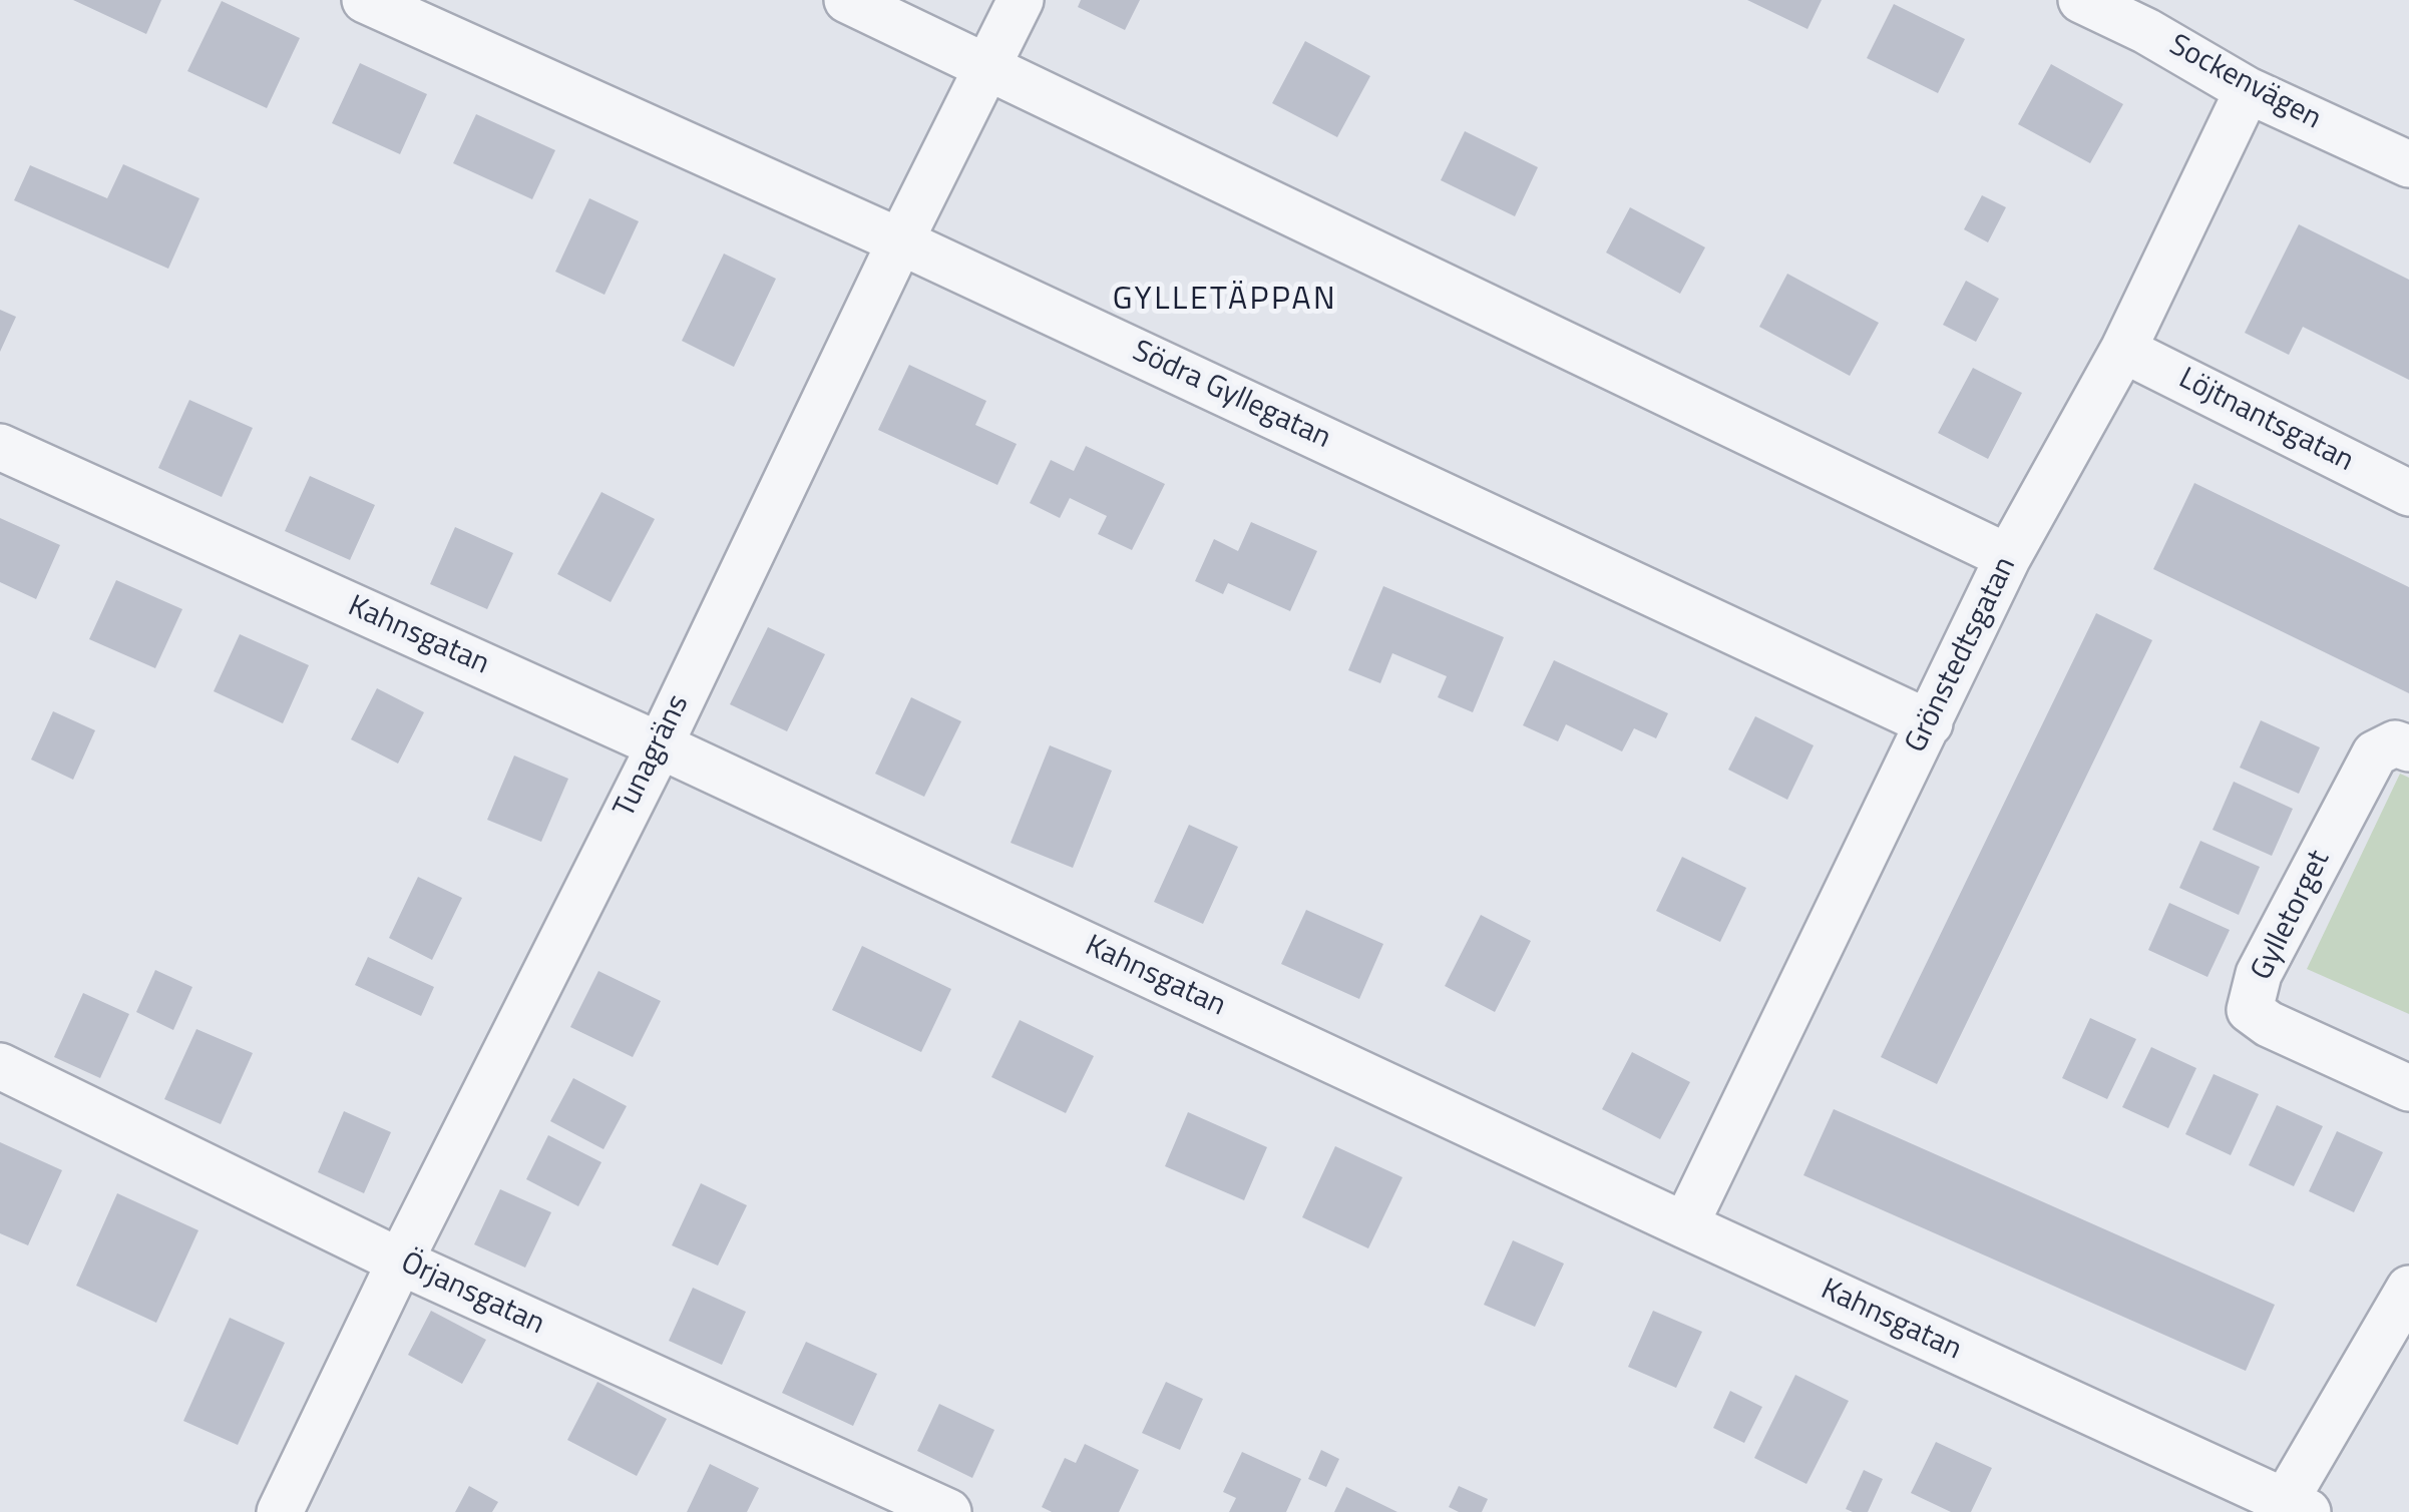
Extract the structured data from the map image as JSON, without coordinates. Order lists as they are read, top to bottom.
{
  "streets": {
    "street": [
      "Sockenvägen",
      "Södra Gyllegatan",
      "Löjtnantsgatan",
      "Kahnsgatan",
      "Grönstedtsgatan",
      "Tunagräns",
      "Gylletorget",
      "Örjansgatan"
    ]
  },
  "crossings": [
    ["Sockenvägen", "Grönstedtsgatan"],
    ["Södra Gyllegatan", "Grönstedtsgatan"],
    ["Södra Gyllegatan", "Tunagräns"],
    ["Löjtnantsgatan", "Grönstedtsgatan"],
    ["Kahnsgatan", "Grönstedtsgatan"],
    ["Kahnsgatan", "Tunagräns"],
    ["Tunagräns", "Örjansgatan"]
  ],
  "districts": ["GYLLETÄPPAN"]
}
